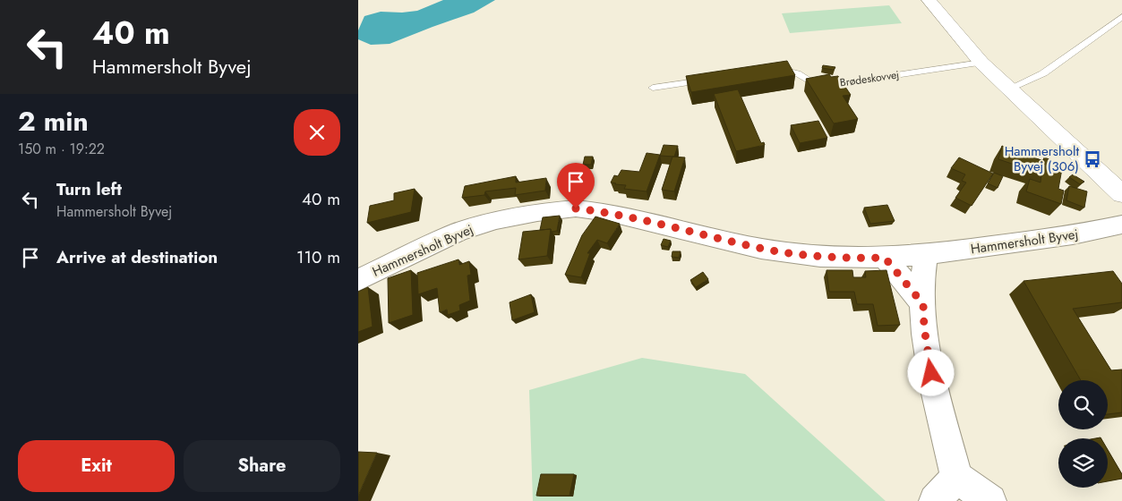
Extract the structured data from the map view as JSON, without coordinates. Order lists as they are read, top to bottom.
{
  "streets": {
    "street": ["Hammersholt Byvej"],
    "lane": ["Brødeskovvej"]
  },
  "places": {
    "bus stop": ["Hammersholt Byvej (306)"]
  },
  "page": {
    "turn": ["40 m", "Hammersholt Byvej"],
    "heading": ["2 min", "150 m · 19:22"],
    "list": [
      {
        "name": "Turn left",
        "note": "Hammersholt Byvej",
        "value": "40 m"
      },
      {
        "name": "Arrive at destination",
        "value": "110 m"
      }
    ],
    "buttons": ["Exit", "Share"]
  }
}
